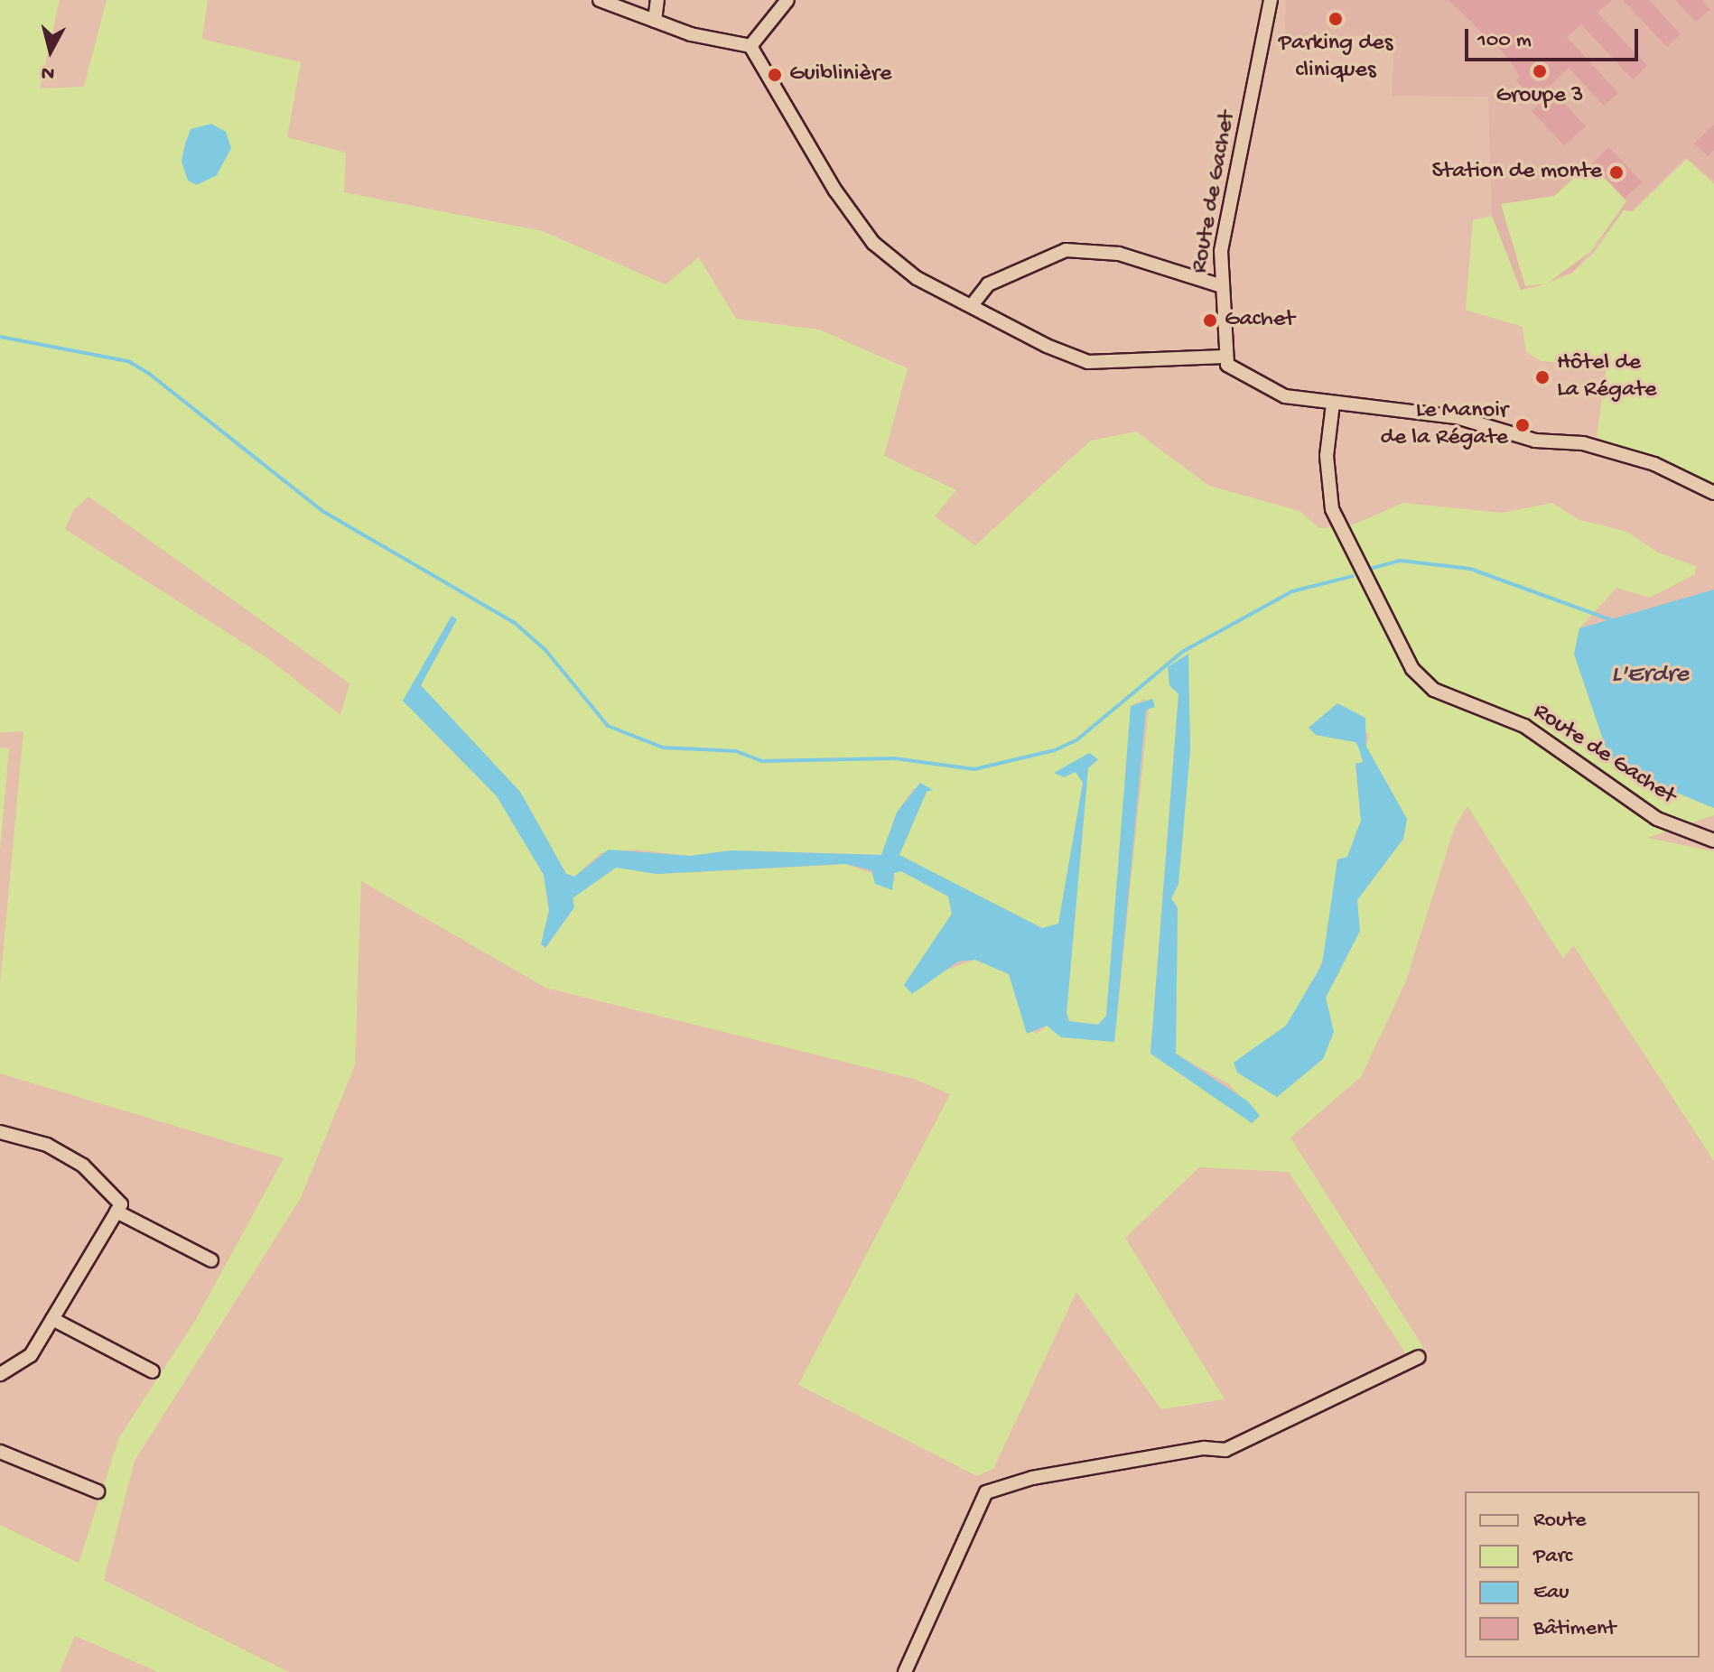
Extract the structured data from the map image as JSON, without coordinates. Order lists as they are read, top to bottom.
{
  "streets": {
    "street": ["Route de Gachet"]
  },
  "water": ["L'Erdre"],
  "places": [
    "Parking des cliniques",
    "Groupe 3",
    "Guiblinière",
    "Station de monte",
    "Gachet",
    "Hôtel de La Régate",
    "Le Manoir de la Régate"
  ],
  "legend": [
    "Route",
    "Parc",
    "Eau",
    "Bâtiment"
  ],
  "scale_bar": "100 m",
  "north": "bottom"
}
